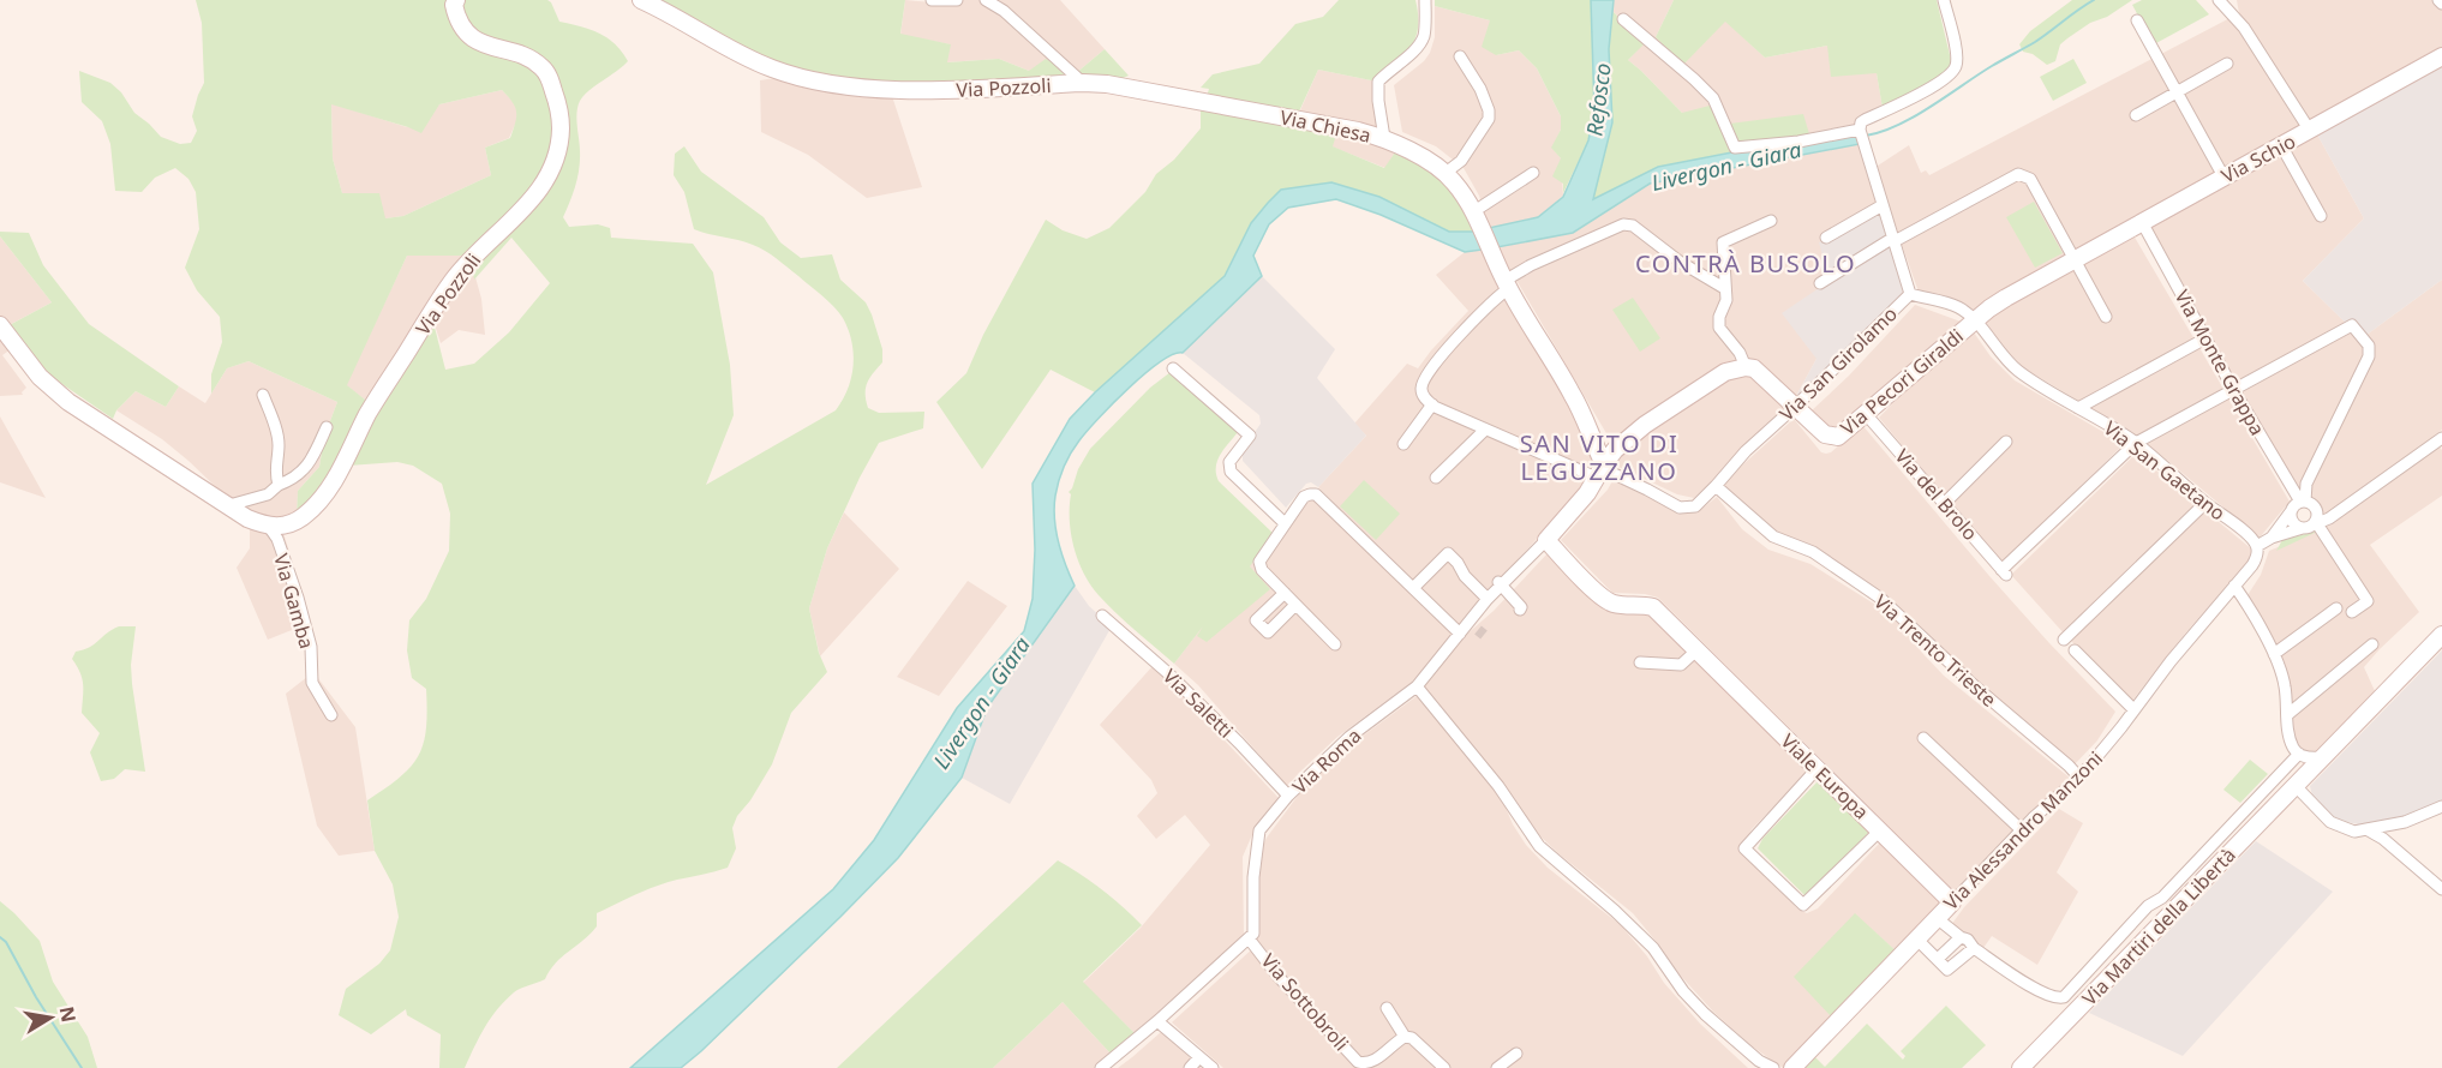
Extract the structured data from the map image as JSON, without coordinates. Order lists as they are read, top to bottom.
{
  "streets": {
    "main road": [
      "Via Pozzoli",
      "Via Chiesa",
      "Via Schio",
      "Via Pecori Giraldi",
      "Via Roma",
      "Viale Europa",
      "Via Alessandro Manzoni",
      "Via Martiri della Libertà"
    ],
    "street": [
      "Via Monte Grappa",
      "Via San Girolamo",
      "Via San Gaetano",
      "Via del Brolo",
      "Via Gamba",
      "Via Trento Trieste",
      "Via Saletti",
      "Via Sottobroli"
    ]
  },
  "crossings": [
    ["Via Pozzoli", "Via Chiesa"],
    ["Via Pozzoli", "Via Gamba"],
    ["Via Chiesa", "Via Roma"],
    ["Via Schio", "Via Monte Grappa"],
    ["Via Schio", "Via San Girolamo"],
    ["Via Schio", "Via Pecori Giraldi"],
    ["Via Schio", "Via San Gaetano"],
    ["Via San Girolamo", "Via Pecori Giraldi"],
    ["Via San Girolamo", "Via San Gaetano"],
    ["Via San Girolamo", "Via Trento Trieste"],
    ["Via Pecori Giraldi", "Via San Gaetano"],
    ["Via Pecori Giraldi", "Via del Brolo"],
    ["Via San Gaetano", "Via del Brolo"],
    ["Via Trento Trieste", "Via Alessandro Manzoni"],
    ["Via Saletti", "Via Roma"],
    ["Via Roma", "Viale Europa"],
    ["Via Roma", "Via Sottobroli"],
    ["Viale Europa", "Via Alessandro Manzoni"]
  ],
  "districts": ["CONTRÀ BUSOLO", "SAN VITO DI LEGUZZANO"],
  "water": ["Refosco", "Livergon - Giara"],
  "north": "right"
}
